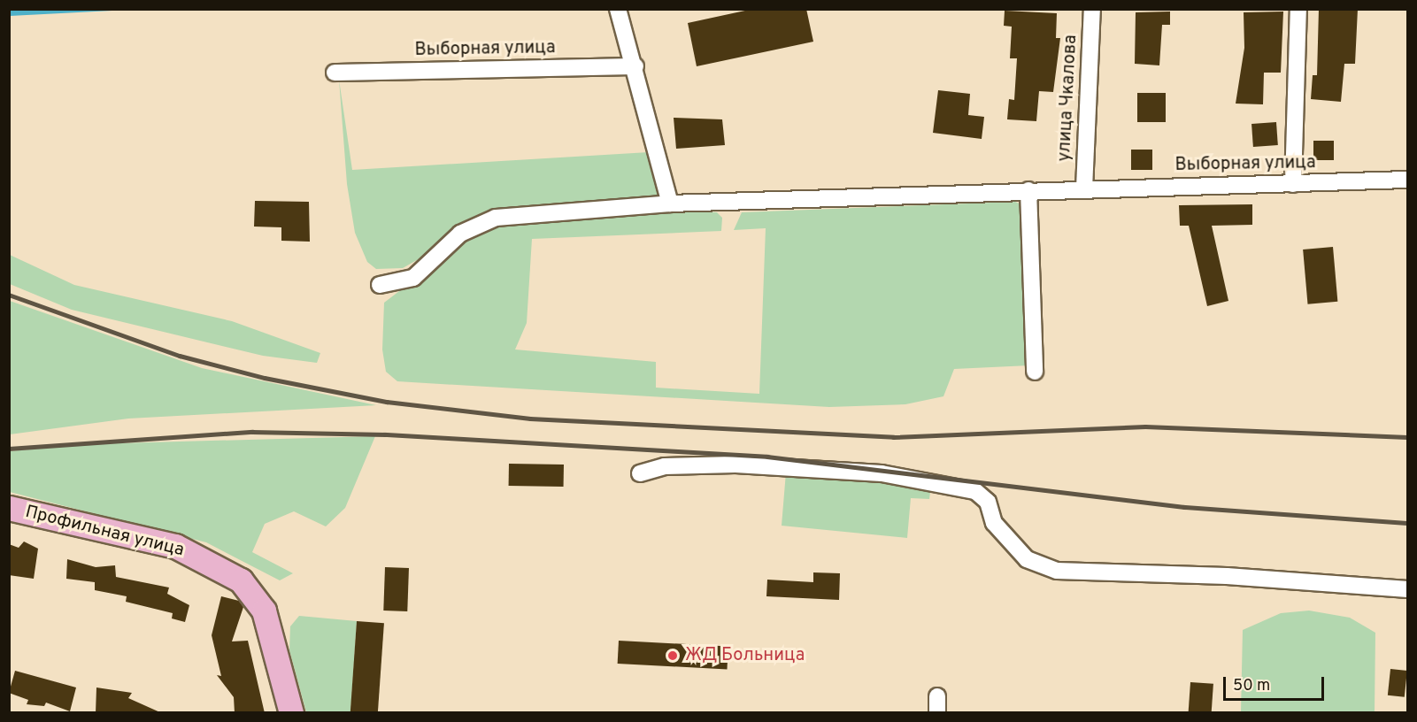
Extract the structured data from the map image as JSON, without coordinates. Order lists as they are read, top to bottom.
{
  "streets": {
    "main road": ["Профильная улица"],
    "street": ["Выборная улица", "улица Чкалова"]
  },
  "crossings": [
    ["Выборная улица", "улица Чкалова"]
  ],
  "places": ["ЖД Больница"],
  "scale_bar": "50 m"
}
